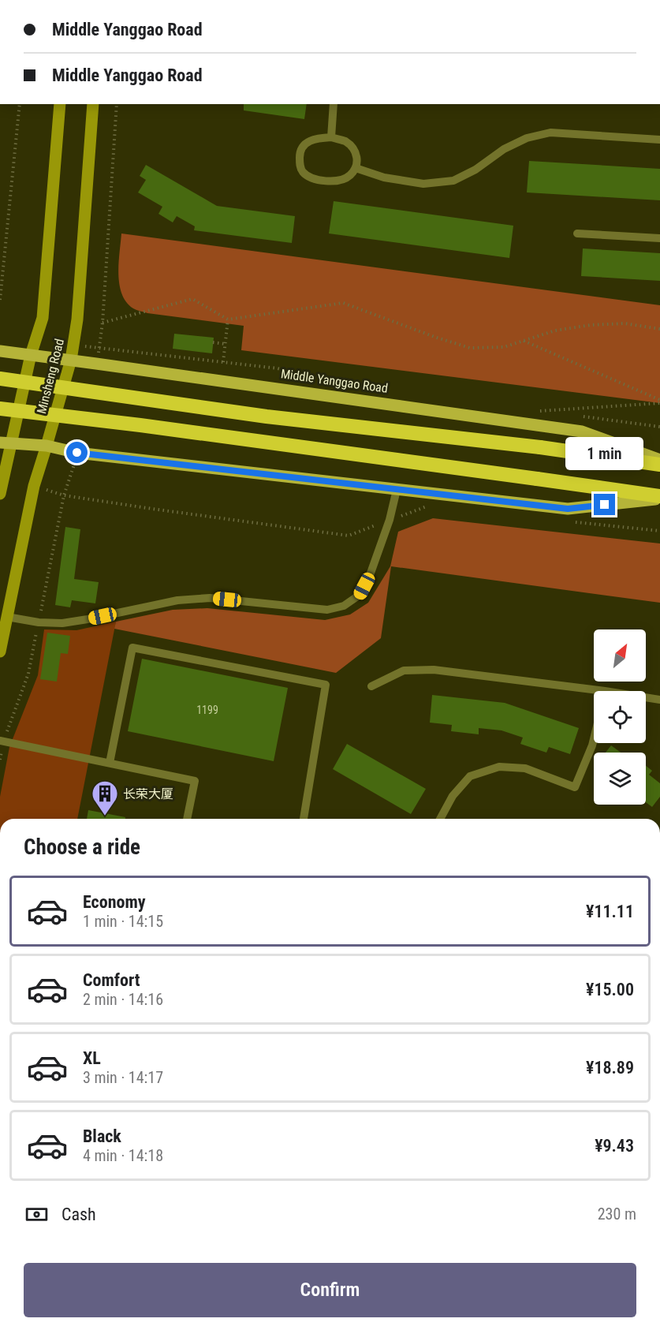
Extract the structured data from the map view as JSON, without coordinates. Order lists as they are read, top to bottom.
{
  "streets": {
    "main road": ["Minsheng Road", "Middle Yanggao Road"]
  },
  "crossings": [
    ["Minsheng Road", "Middle Yanggao Road"]
  ],
  "places": {
    "building": ["长荣大厦"]
  },
  "house_numbers": ["1199"],
  "north": "top right",
  "page": {
    "banner": ["Middle Yanggao Road", "Middle Yanggao Road"],
    "bubble": "1 min",
    "heading": "Choose a ride",
    "list": [
      {
        "name": "Economy",
        "note": "1 min · 14:15",
        "value": "¥11.11"
      },
      {
        "name": "Comfort",
        "note": "2 min · 14:16",
        "value": "¥15.00"
      },
      {
        "name": "XL",
        "note": "3 min · 14:17",
        "value": "¥18.89"
      },
      {
        "name": "Black",
        "note": "4 min · 14:18",
        "value": "¥9.43"
      }
    ],
    "pay": ["Cash", "230 m"],
    "buttons": "Confirm"
  }
}
